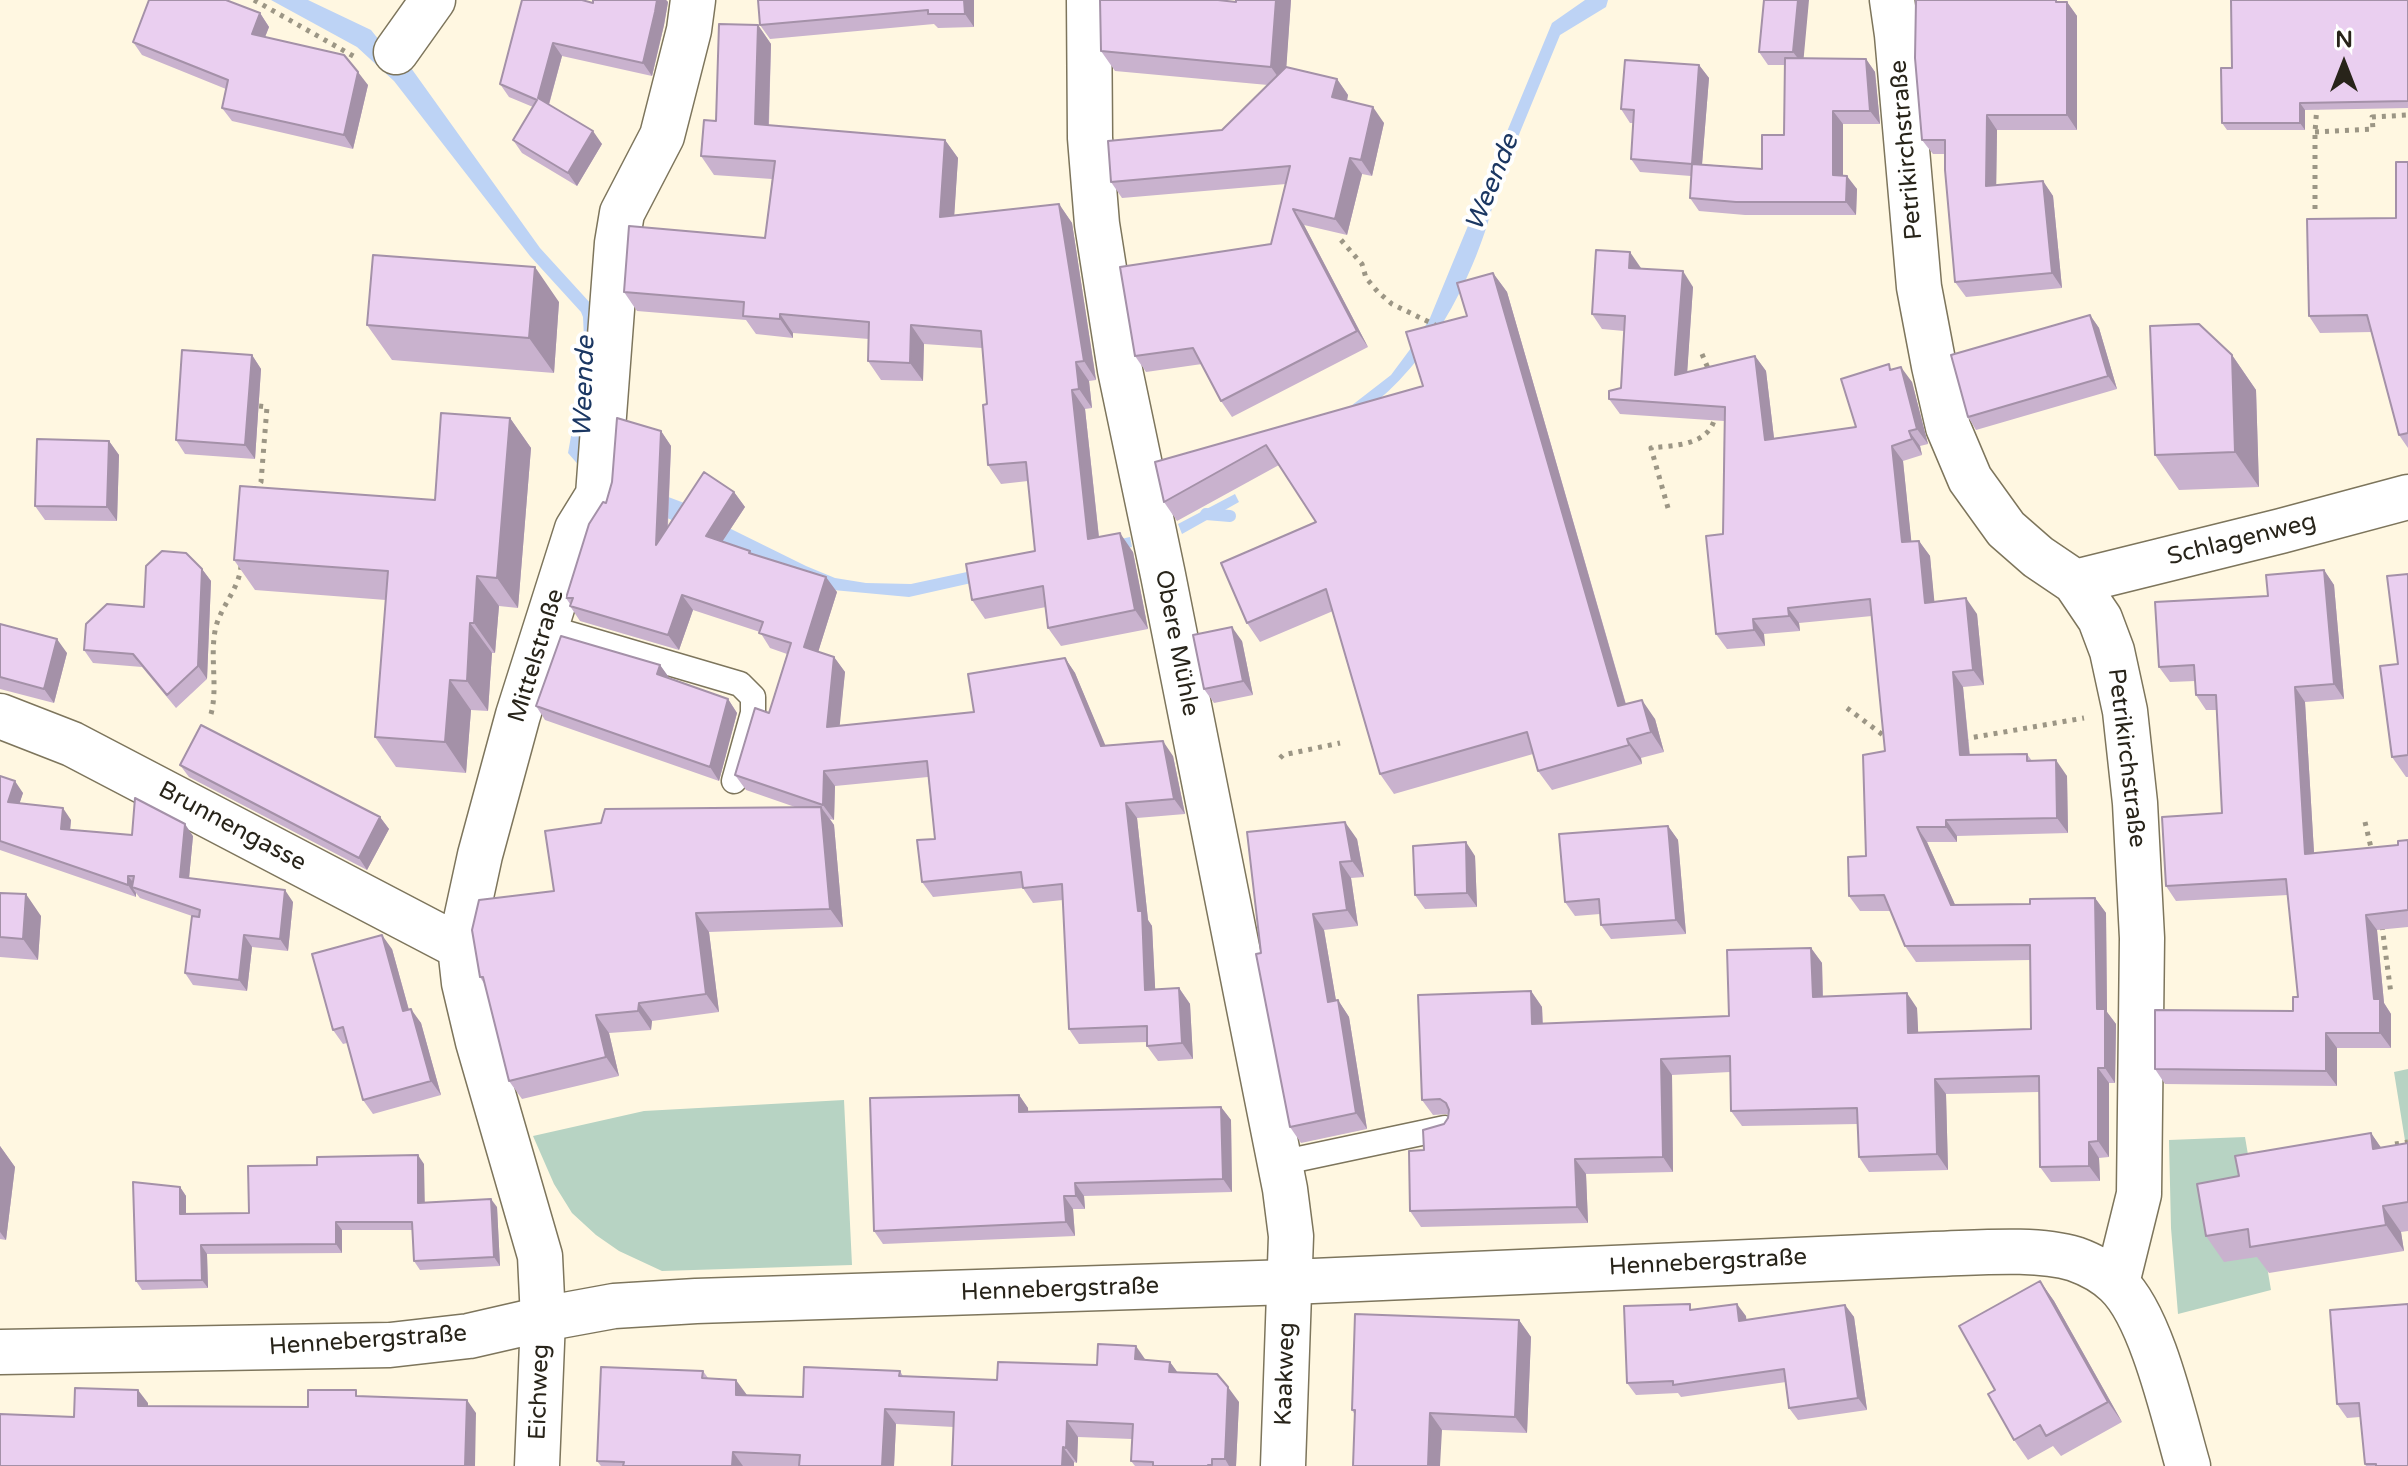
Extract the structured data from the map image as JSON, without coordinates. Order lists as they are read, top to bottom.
{
  "streets": {
    "street": [
      "Petrikirchstraße",
      "Schlagenweg",
      "Obere Mühle",
      "Mittelstraße",
      "Brunnengasse",
      "Hennebergstraße",
      "Kaakweg",
      "Eichweg"
    ]
  },
  "crossings": [
    ["Petrikirchstraße", "Schlagenweg"],
    ["Petrikirchstraße", "Hennebergstraße"],
    ["Obere Mühle", "Hennebergstraße"],
    ["Obere Mühle", "Kaakweg"],
    ["Mittelstraße", "Brunnengasse"],
    ["Mittelstraße", "Hennebergstraße"],
    ["Mittelstraße", "Eichweg"],
    ["Hennebergstraße", "Kaakweg"],
    ["Hennebergstraße", "Eichweg"]
  ],
  "water": ["Weende"],
  "north": "top"
}
